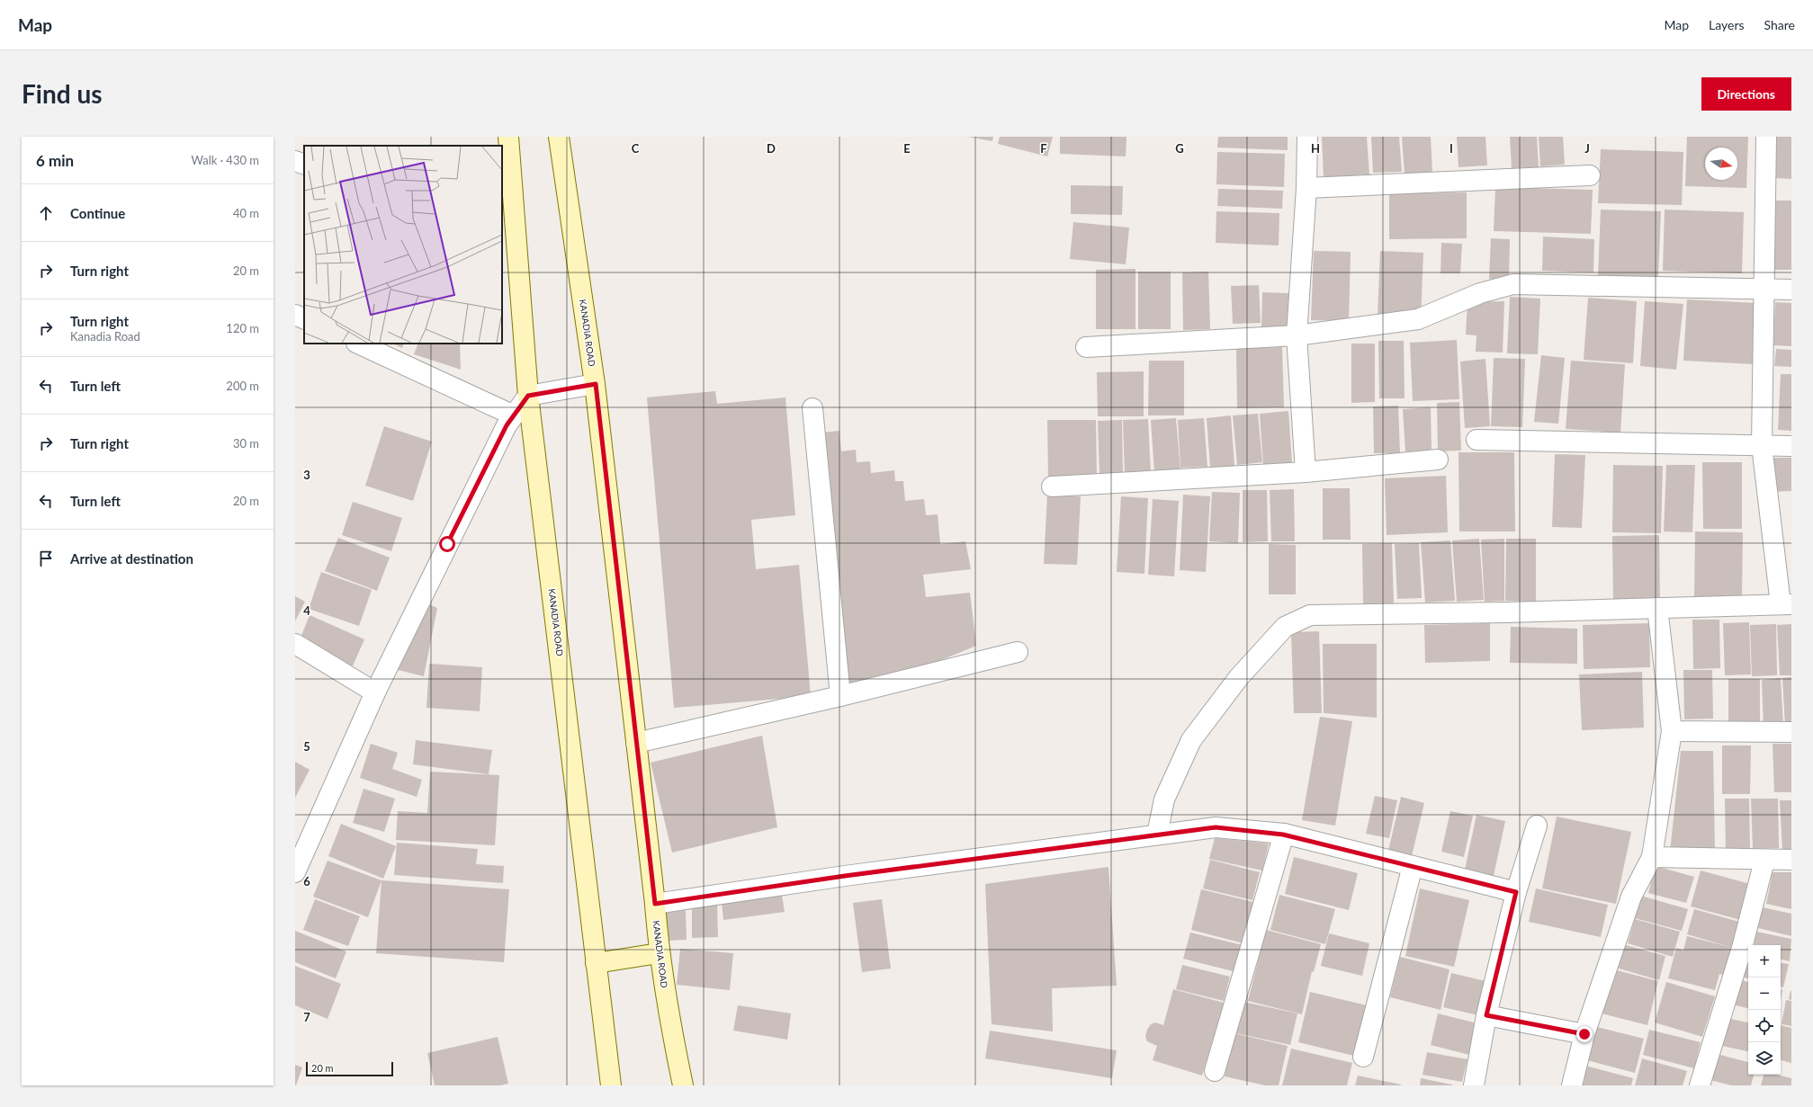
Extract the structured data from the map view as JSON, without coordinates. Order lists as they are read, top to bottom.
{
  "streets": {
    "main road": ["KANADIA ROAD"]
  },
  "scale_bar": "20 m",
  "north": "right",
  "page": {
    "header": "Map",
    "nav": ["Map", "Layers", "Share"],
    "buttons": "Directions",
    "title": "Find us",
    "heading": ["6 min", "Walk · 430 m"],
    "list": [
      ["Continue", "40 m"],
      ["Turn right", "20 m"],
      ["Turn right", "Kanadia Road", "120 m"],
      ["Turn left", "200 m"],
      ["Turn right", "30 m"],
      ["Turn left", "20 m"],
      "Arrive at destination"
    ],
    "map_buttons": ["+", "−"],
    "scale": "20 m"
  },
  "grid": {
    "columns": [
      "C",
      "D",
      "E",
      "F",
      "G",
      "H",
      "I",
      "J"
    ],
    "rows": [
      "3",
      "4",
      "5",
      "6",
      "7"
    ]
  }
}
